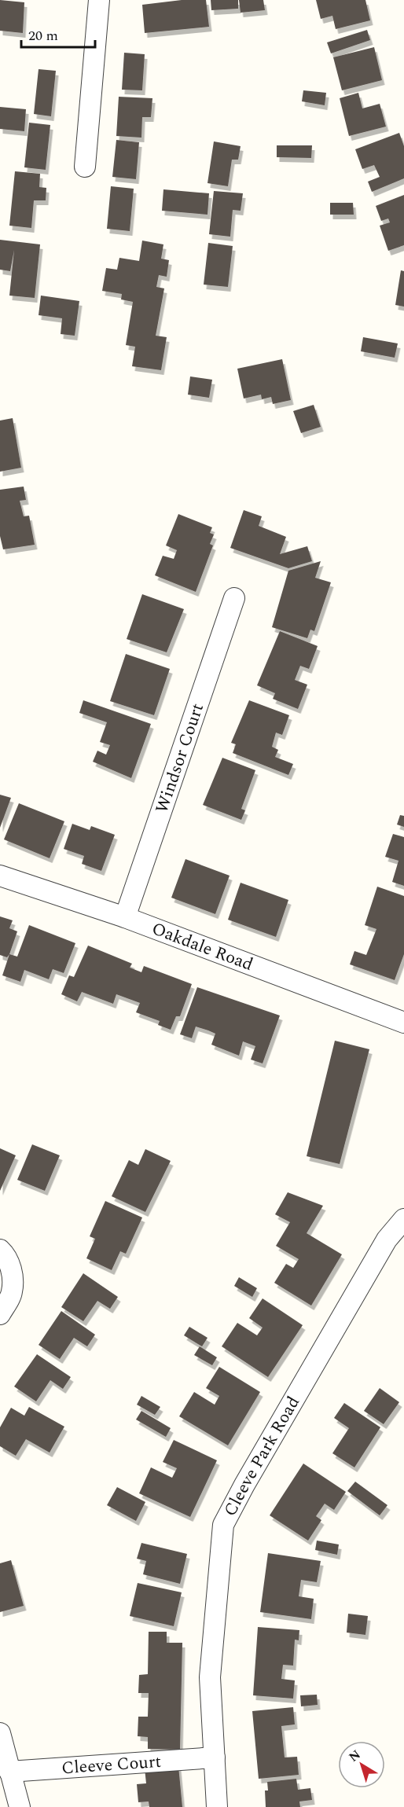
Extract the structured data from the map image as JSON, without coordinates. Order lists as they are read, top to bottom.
{
  "streets": {
    "street": [
      "Windsor Court",
      "Oakdale Road",
      "Cleeve Park Road",
      "Cleeve Court"
    ]
  },
  "crossings": [
    ["Windsor Court", "Oakdale Road"],
    ["Cleeve Park Road", "Cleeve Court"]
  ],
  "scale_bar": "20 m",
  "north": "top left"
}
